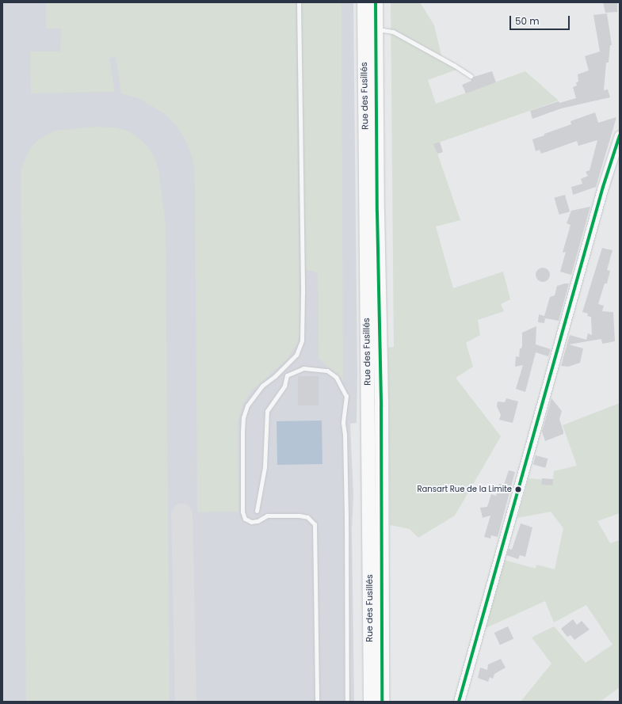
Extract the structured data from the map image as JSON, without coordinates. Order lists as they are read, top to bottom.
{
  "streets": {
    "highway": ["Rue des Fusillés"]
  },
  "places": ["Ransart Rue de la Limite"],
  "scale_bar": "50 m"
}
